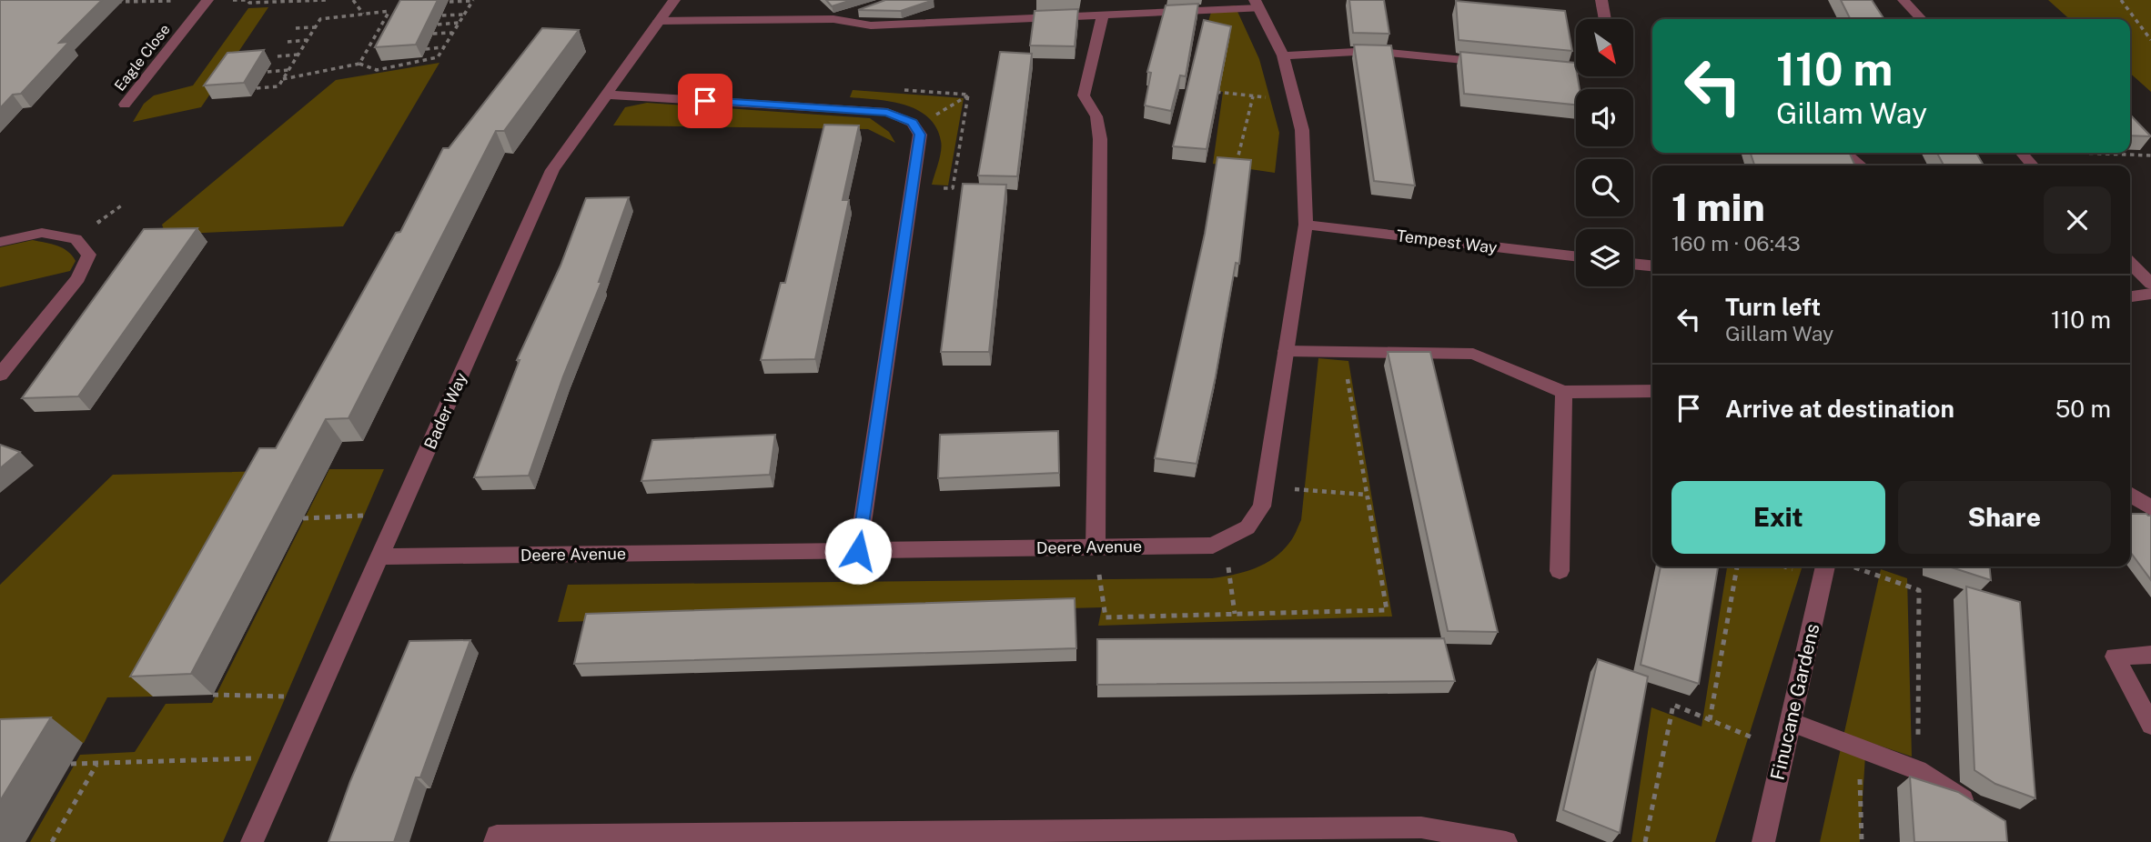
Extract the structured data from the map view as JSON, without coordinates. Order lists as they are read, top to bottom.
{
  "streets": {
    "street": [
      "Eagle Close",
      "Tempest Way",
      "Bader Way",
      "Deere Avenue",
      "Finucane Gardens"
    ]
  },
  "crossings": [
    ["Tempest Way", "Deere Avenue"],
    ["Bader Way", "Deere Avenue"]
  ],
  "north": "bottom right",
  "page": {
    "turn": ["110 m", "Gillam Way"],
    "heading": ["1 min", "160 m · 06:43"],
    "list": [
      {
        "name": "Turn left",
        "note": "Gillam Way",
        "value": "110 m"
      },
      {
        "name": "Arrive at destination",
        "value": "50 m"
      }
    ],
    "buttons": ["Exit", "Share"]
  }
}
